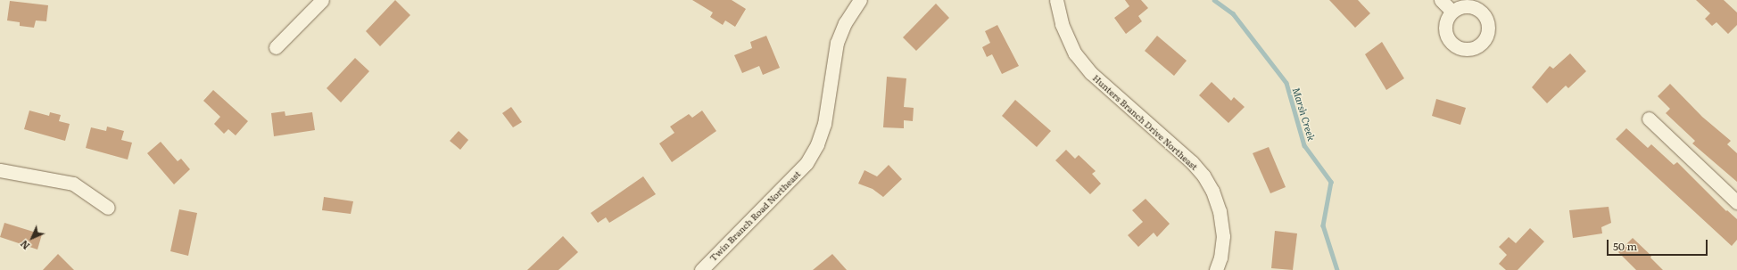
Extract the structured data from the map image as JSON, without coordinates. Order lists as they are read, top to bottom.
{
  "streets": {
    "street": ["Hunters Branch Drive Northeast", "Twin Branch Road Northeast"]
  },
  "water": ["Marsh Creek"],
  "scale_bar": "50 m",
  "north": "bottom left"
}
